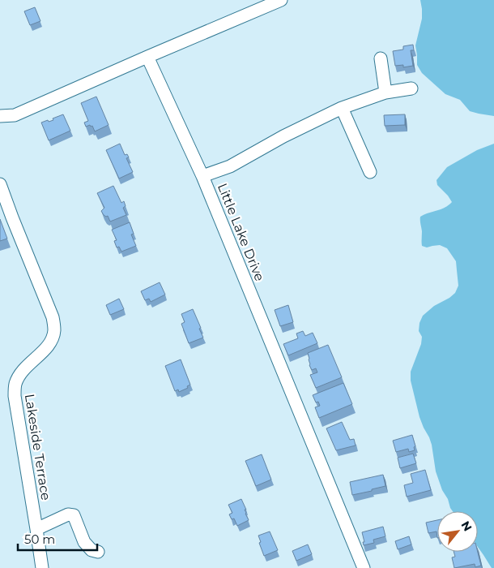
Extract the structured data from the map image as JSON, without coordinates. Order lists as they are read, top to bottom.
{
  "streets": {
    "street": ["Little Lake Drive", "Lakeside Terrace"]
  },
  "scale_bar": "50 m",
  "north": "top right"
}
